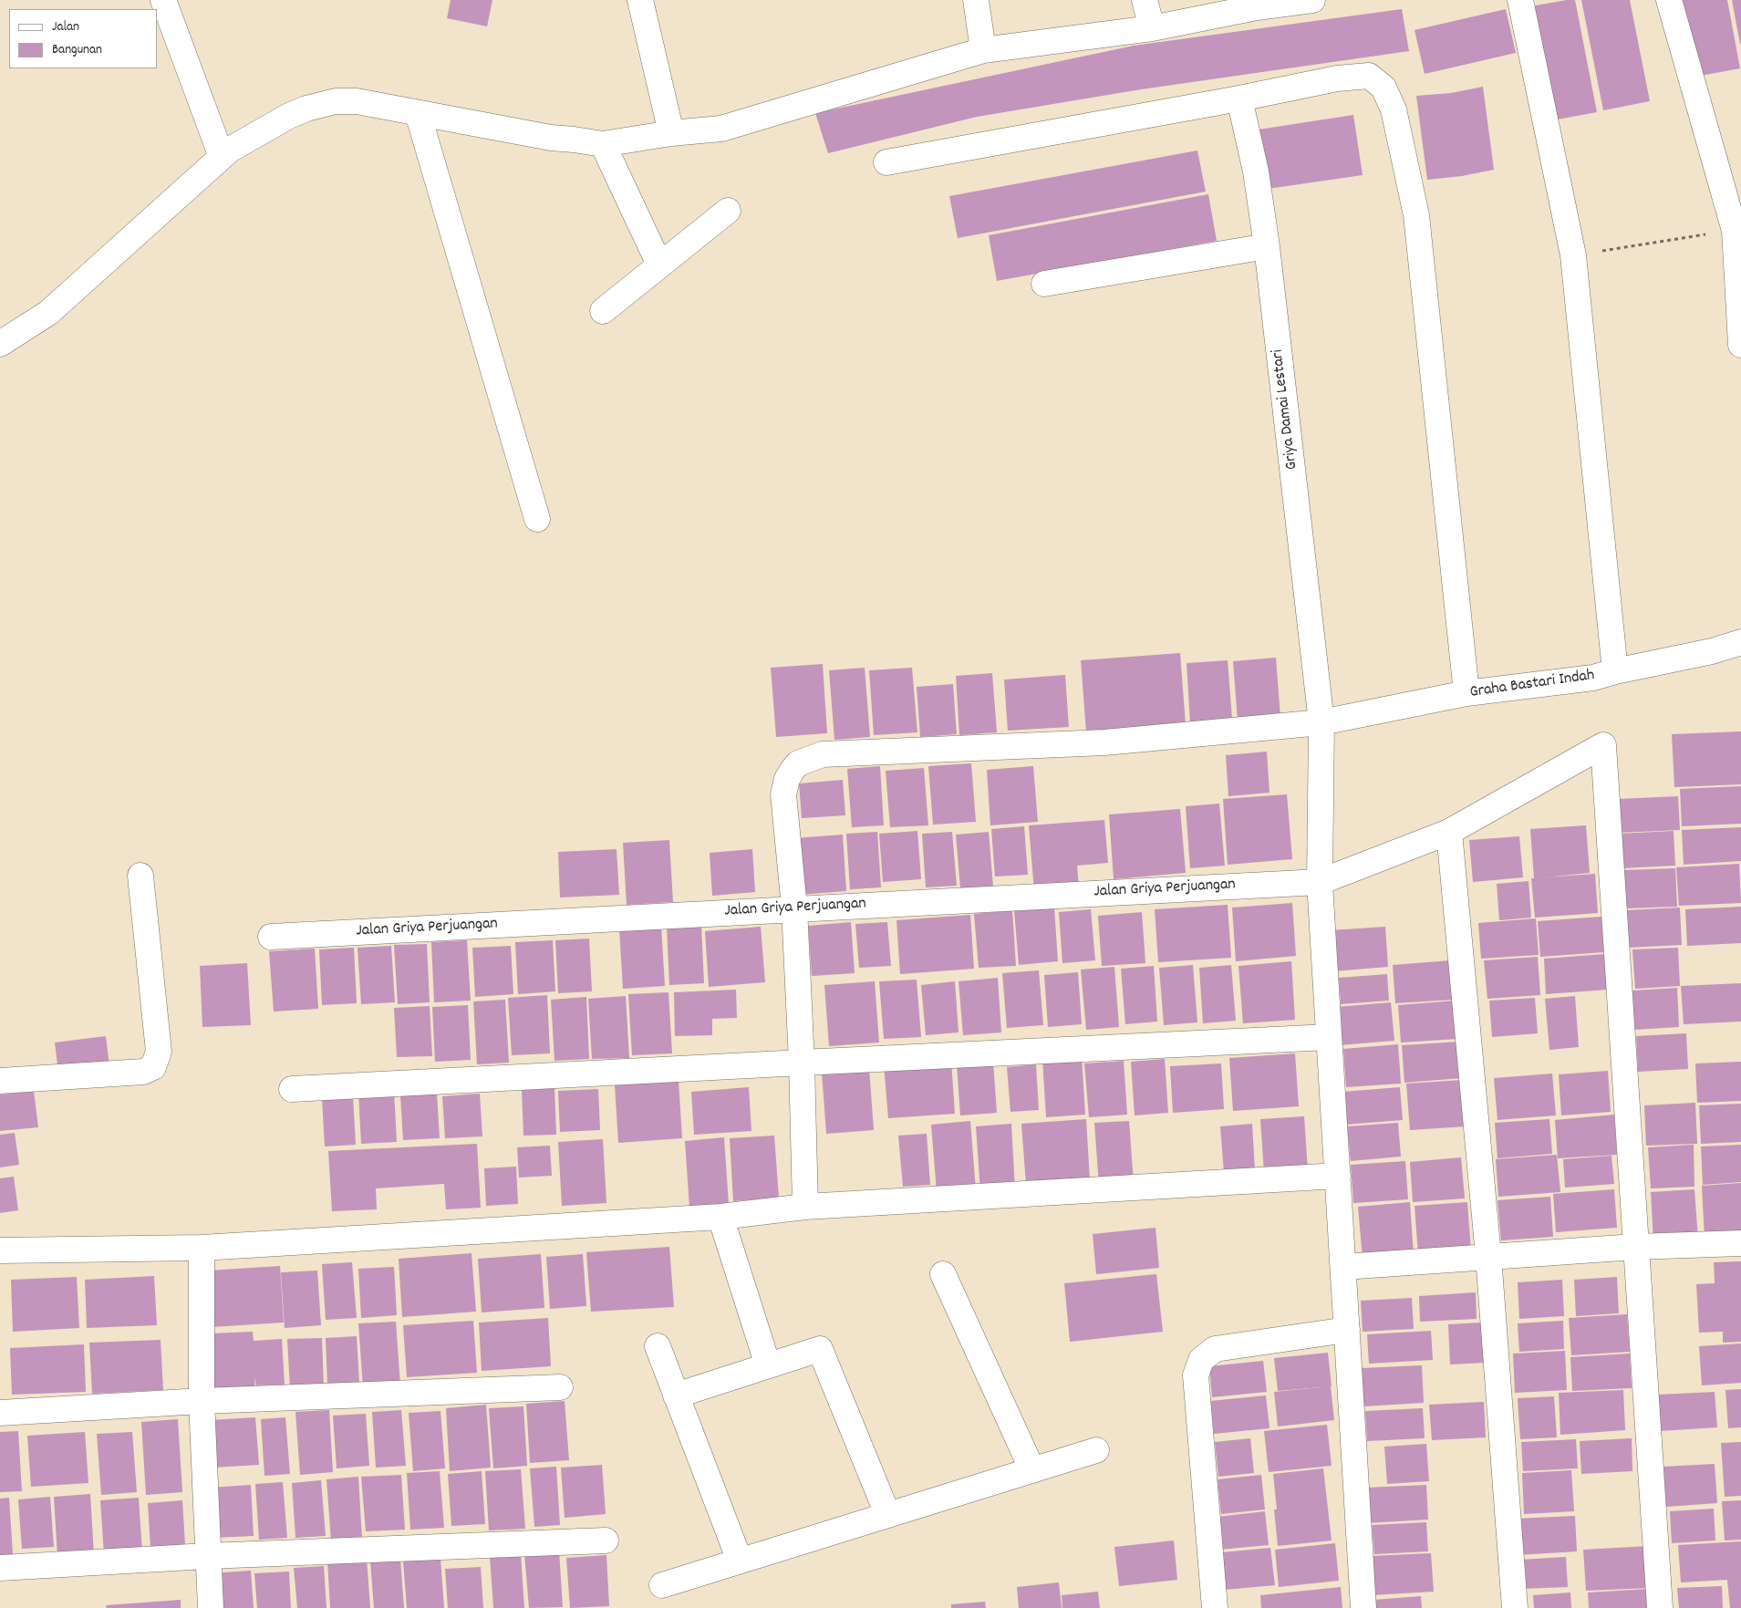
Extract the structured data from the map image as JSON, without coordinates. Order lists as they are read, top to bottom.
{
  "streets": {
    "street": ["Griya Damai Lestari", "Graha Bastari Indah", "Jalan Griya Perjuangan"]
  },
  "crossings": [
    ["Griya Damai Lestari", "Graha Bastari Indah"],
    ["Griya Damai Lestari", "Jalan Griya Perjuangan"],
    ["Graha Bastari Indah", "Jalan Griya Perjuangan"]
  ],
  "legend": ["Jalan", "Bangunan"]
}
